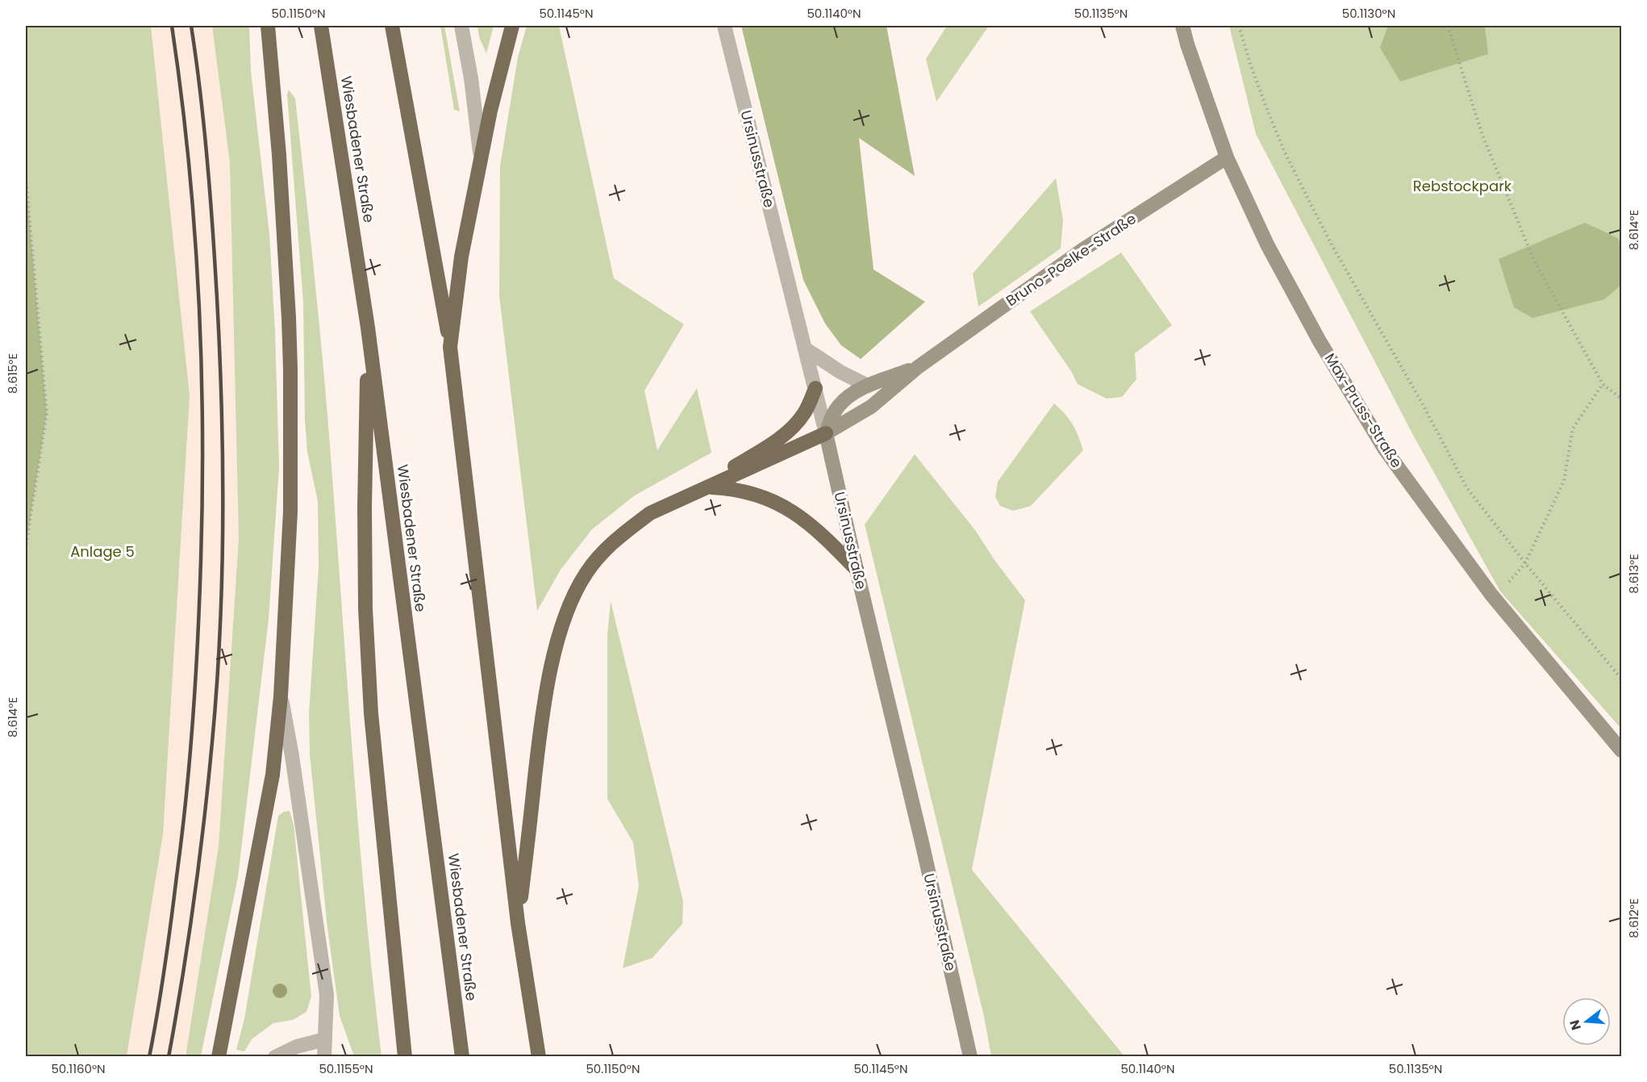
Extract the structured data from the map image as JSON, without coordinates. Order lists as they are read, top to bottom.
{
  "streets": {
    "highway": ["Wiesbadener Straße"],
    "main road": ["Ursinusstraße", "Bruno-Poelke-Straße", "Max-Pruss-Straße"]
  },
  "crossings": [
    ["Ursinusstraße", "Bruno-Poelke-Straße"],
    ["Bruno-Poelke-Straße", "Max-Pruss-Straße"]
  ],
  "parks": ["Rebstockpark", "Anlage 5"],
  "north": "left",
  "coordinates": [
    "50.1150°N",
    "50.1145°N",
    "50.1140°N",
    "50.1135°N",
    "50.1130°N",
    "8.614°E",
    "8.615°E",
    "8.613°E",
    "8.612°E",
    "50.1160°N",
    "50.1155°N"
  ]
}
